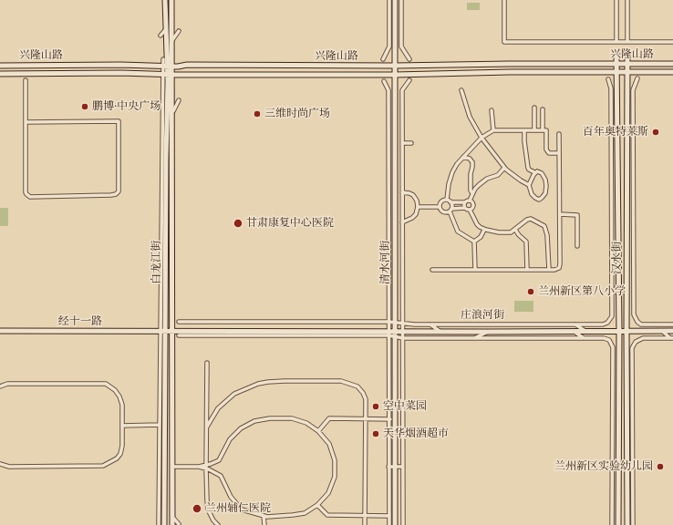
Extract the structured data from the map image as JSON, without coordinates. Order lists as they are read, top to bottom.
{
  "streets": {
    "street": [
      "兴隆山路",
      "汉水街",
      "白龙江街",
      "清水河街",
      "庄浪河街",
      "经十一路"
    ]
  },
  "crossings": [
    ["兴隆山路", "汉水街"],
    ["兴隆山路", "白龙江街"],
    ["兴隆山路", "清水河街"],
    ["汉水街", "经十一路"],
    ["白龙江街", "经十一路"],
    ["清水河街", "庄浪河街"],
    ["清水河街", "经十一路"]
  ],
  "places": [
    "鹏博·中央广场",
    "三维时尚广场",
    "百年奥特莱斯",
    "甘肃康复中心医院",
    "兰州新区第八小学",
    "空中菜园",
    "天华烟酒超市",
    "兰州新区实验幼儿园",
    "兰州辅仁医院"
  ]
}
